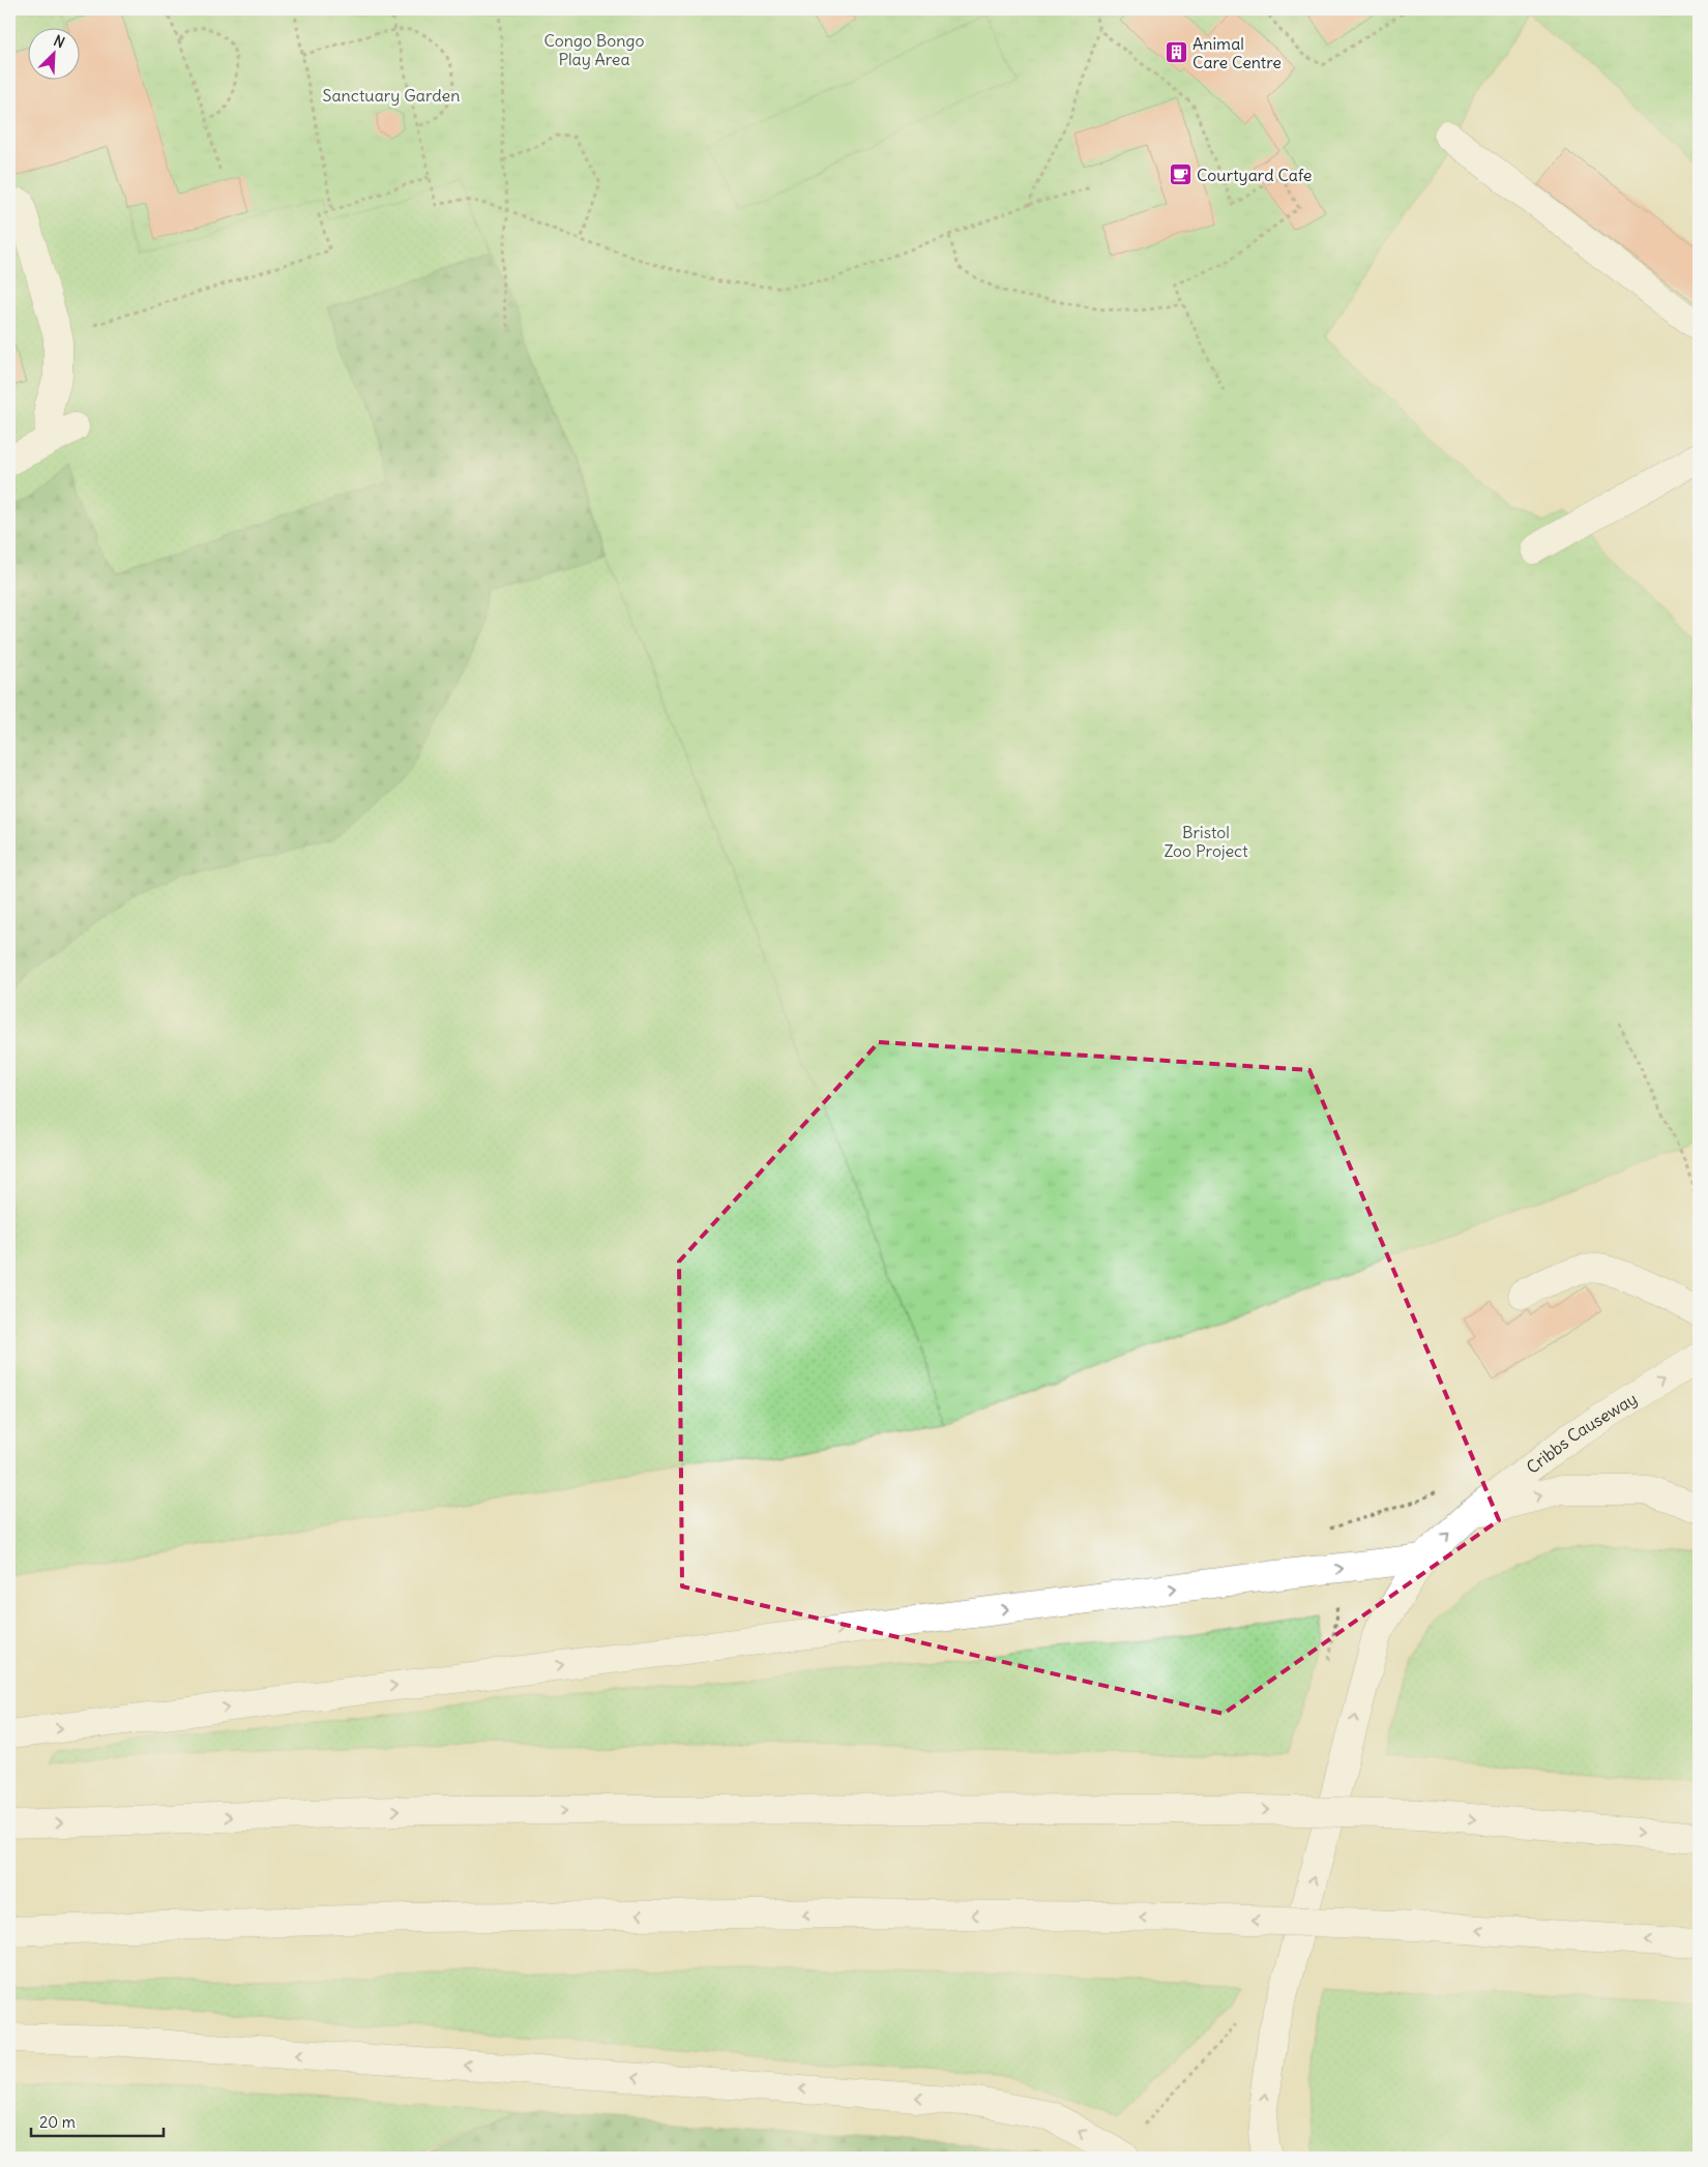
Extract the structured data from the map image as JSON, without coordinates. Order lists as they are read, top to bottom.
{
  "streets": {
    "main road": ["Cribbs Causeway"]
  },
  "one_way": ["Cribbs Causeway"],
  "parks": ["Congo Bongo Play Area", "Sanctuary Garden", "Bristol Zoo Project"],
  "places": {
    "building": ["Animal Care Centre"],
    "cafe": ["Courtyard Cafe"]
  },
  "scale_bar": "20 m",
  "north": "top right"
}
